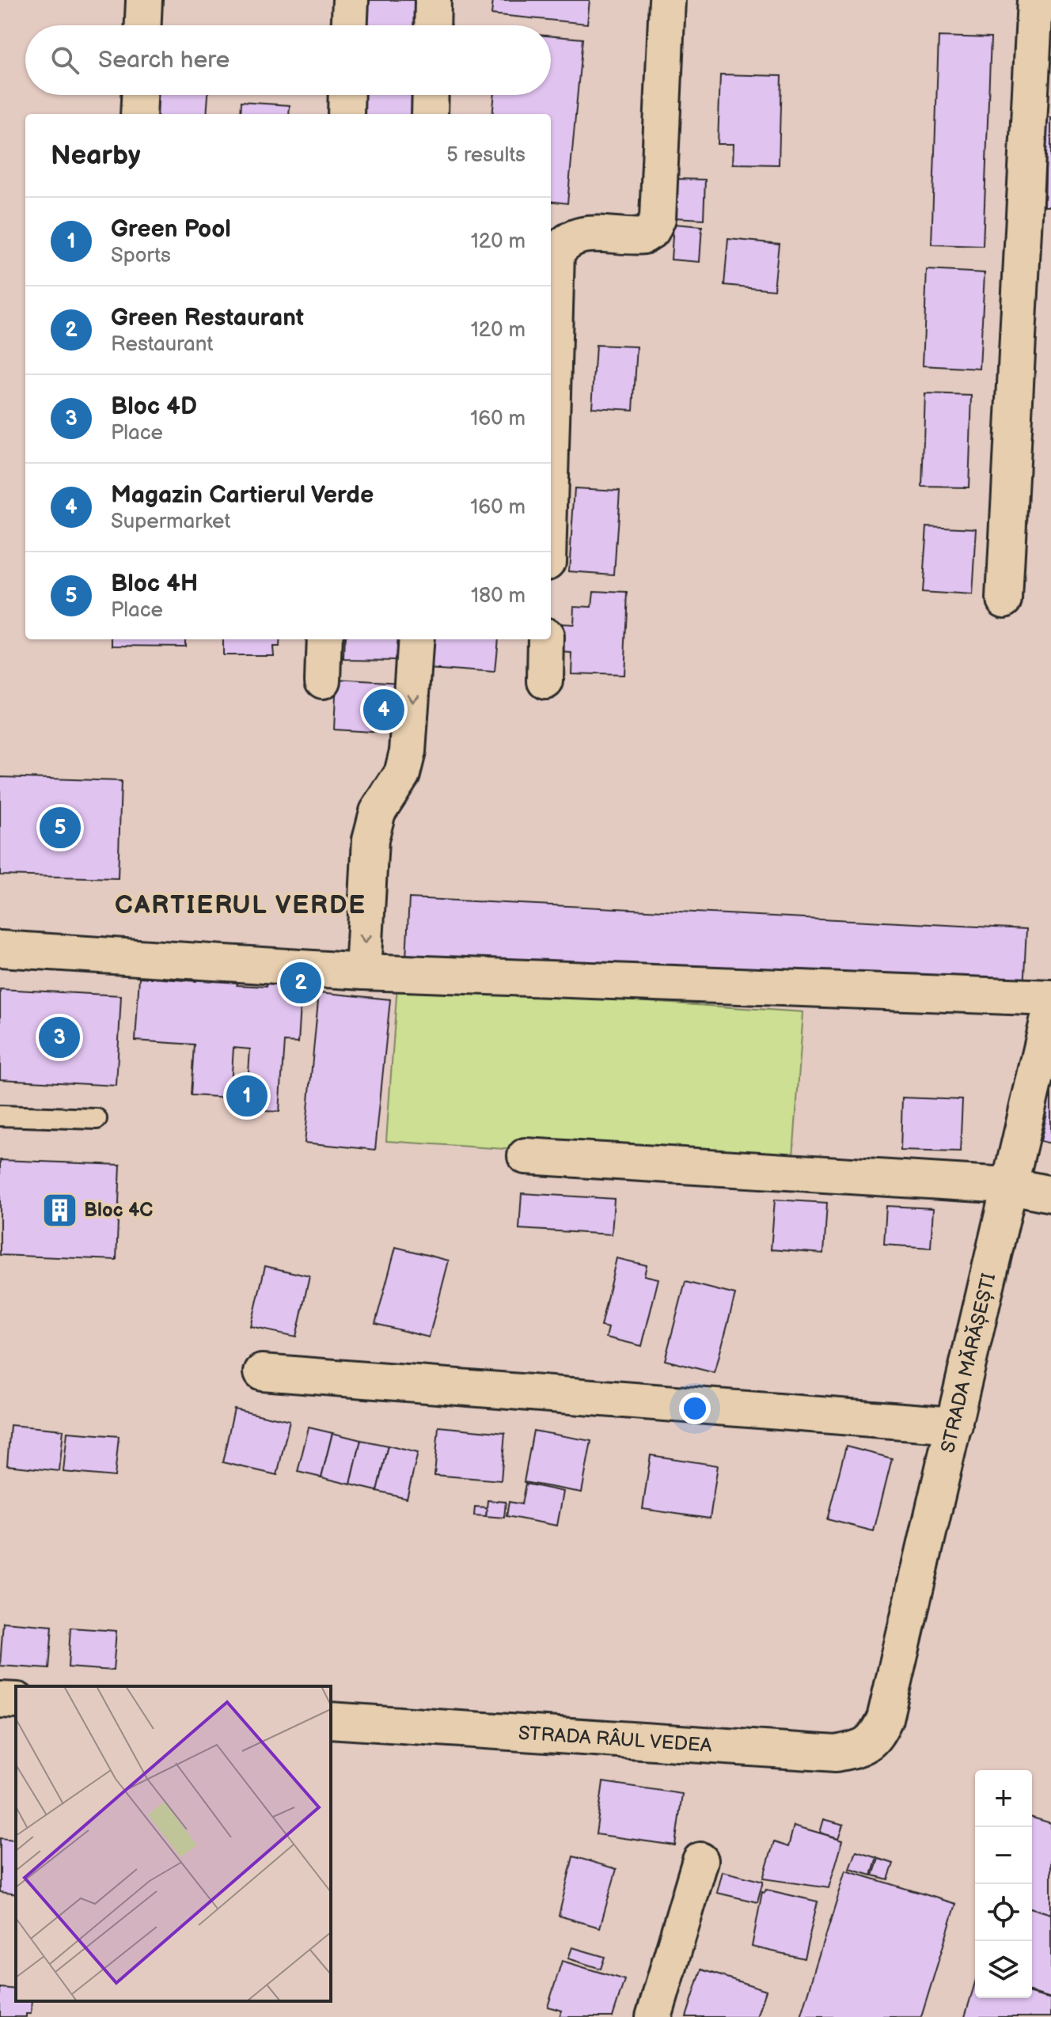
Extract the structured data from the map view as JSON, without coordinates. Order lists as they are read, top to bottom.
{
  "streets": {
    "street": ["STRADA MĂRĂȘEȘTI", "STRADA RÂUL VEDEA"]
  },
  "crossings": [
    ["STRADA MĂRĂȘEȘTI", "STRADA RÂUL VEDEA"]
  ],
  "districts": ["CARTIERUL VERDE"],
  "places": {
    "building": ["Bloc 4C"]
  },
  "page": {
    "search": "Search here",
    "heading": ["Nearby", "5 results"],
    "list": [
      {
        "mark": "1",
        "name": "Green Pool",
        "note": "Sports",
        "value": "120 m"
      },
      {
        "mark": "2",
        "name": "Green Restaurant",
        "note": "Restaurant",
        "value": "120 m"
      },
      {
        "mark": "3",
        "name": "Bloc 4D",
        "note": "Place",
        "value": "160 m"
      },
      {
        "mark": "4",
        "name": "Magazin Cartierul Verde",
        "note": "Supermarket",
        "value": "160 m"
      },
      {
        "mark": "5",
        "name": "Bloc 4H",
        "note": "Place",
        "value": "180 m"
      }
    ],
    "pins": [
      "4",
      "5",
      "2",
      "3",
      "1"
    ],
    "map_buttons": ["+", "−"]
  }
}
